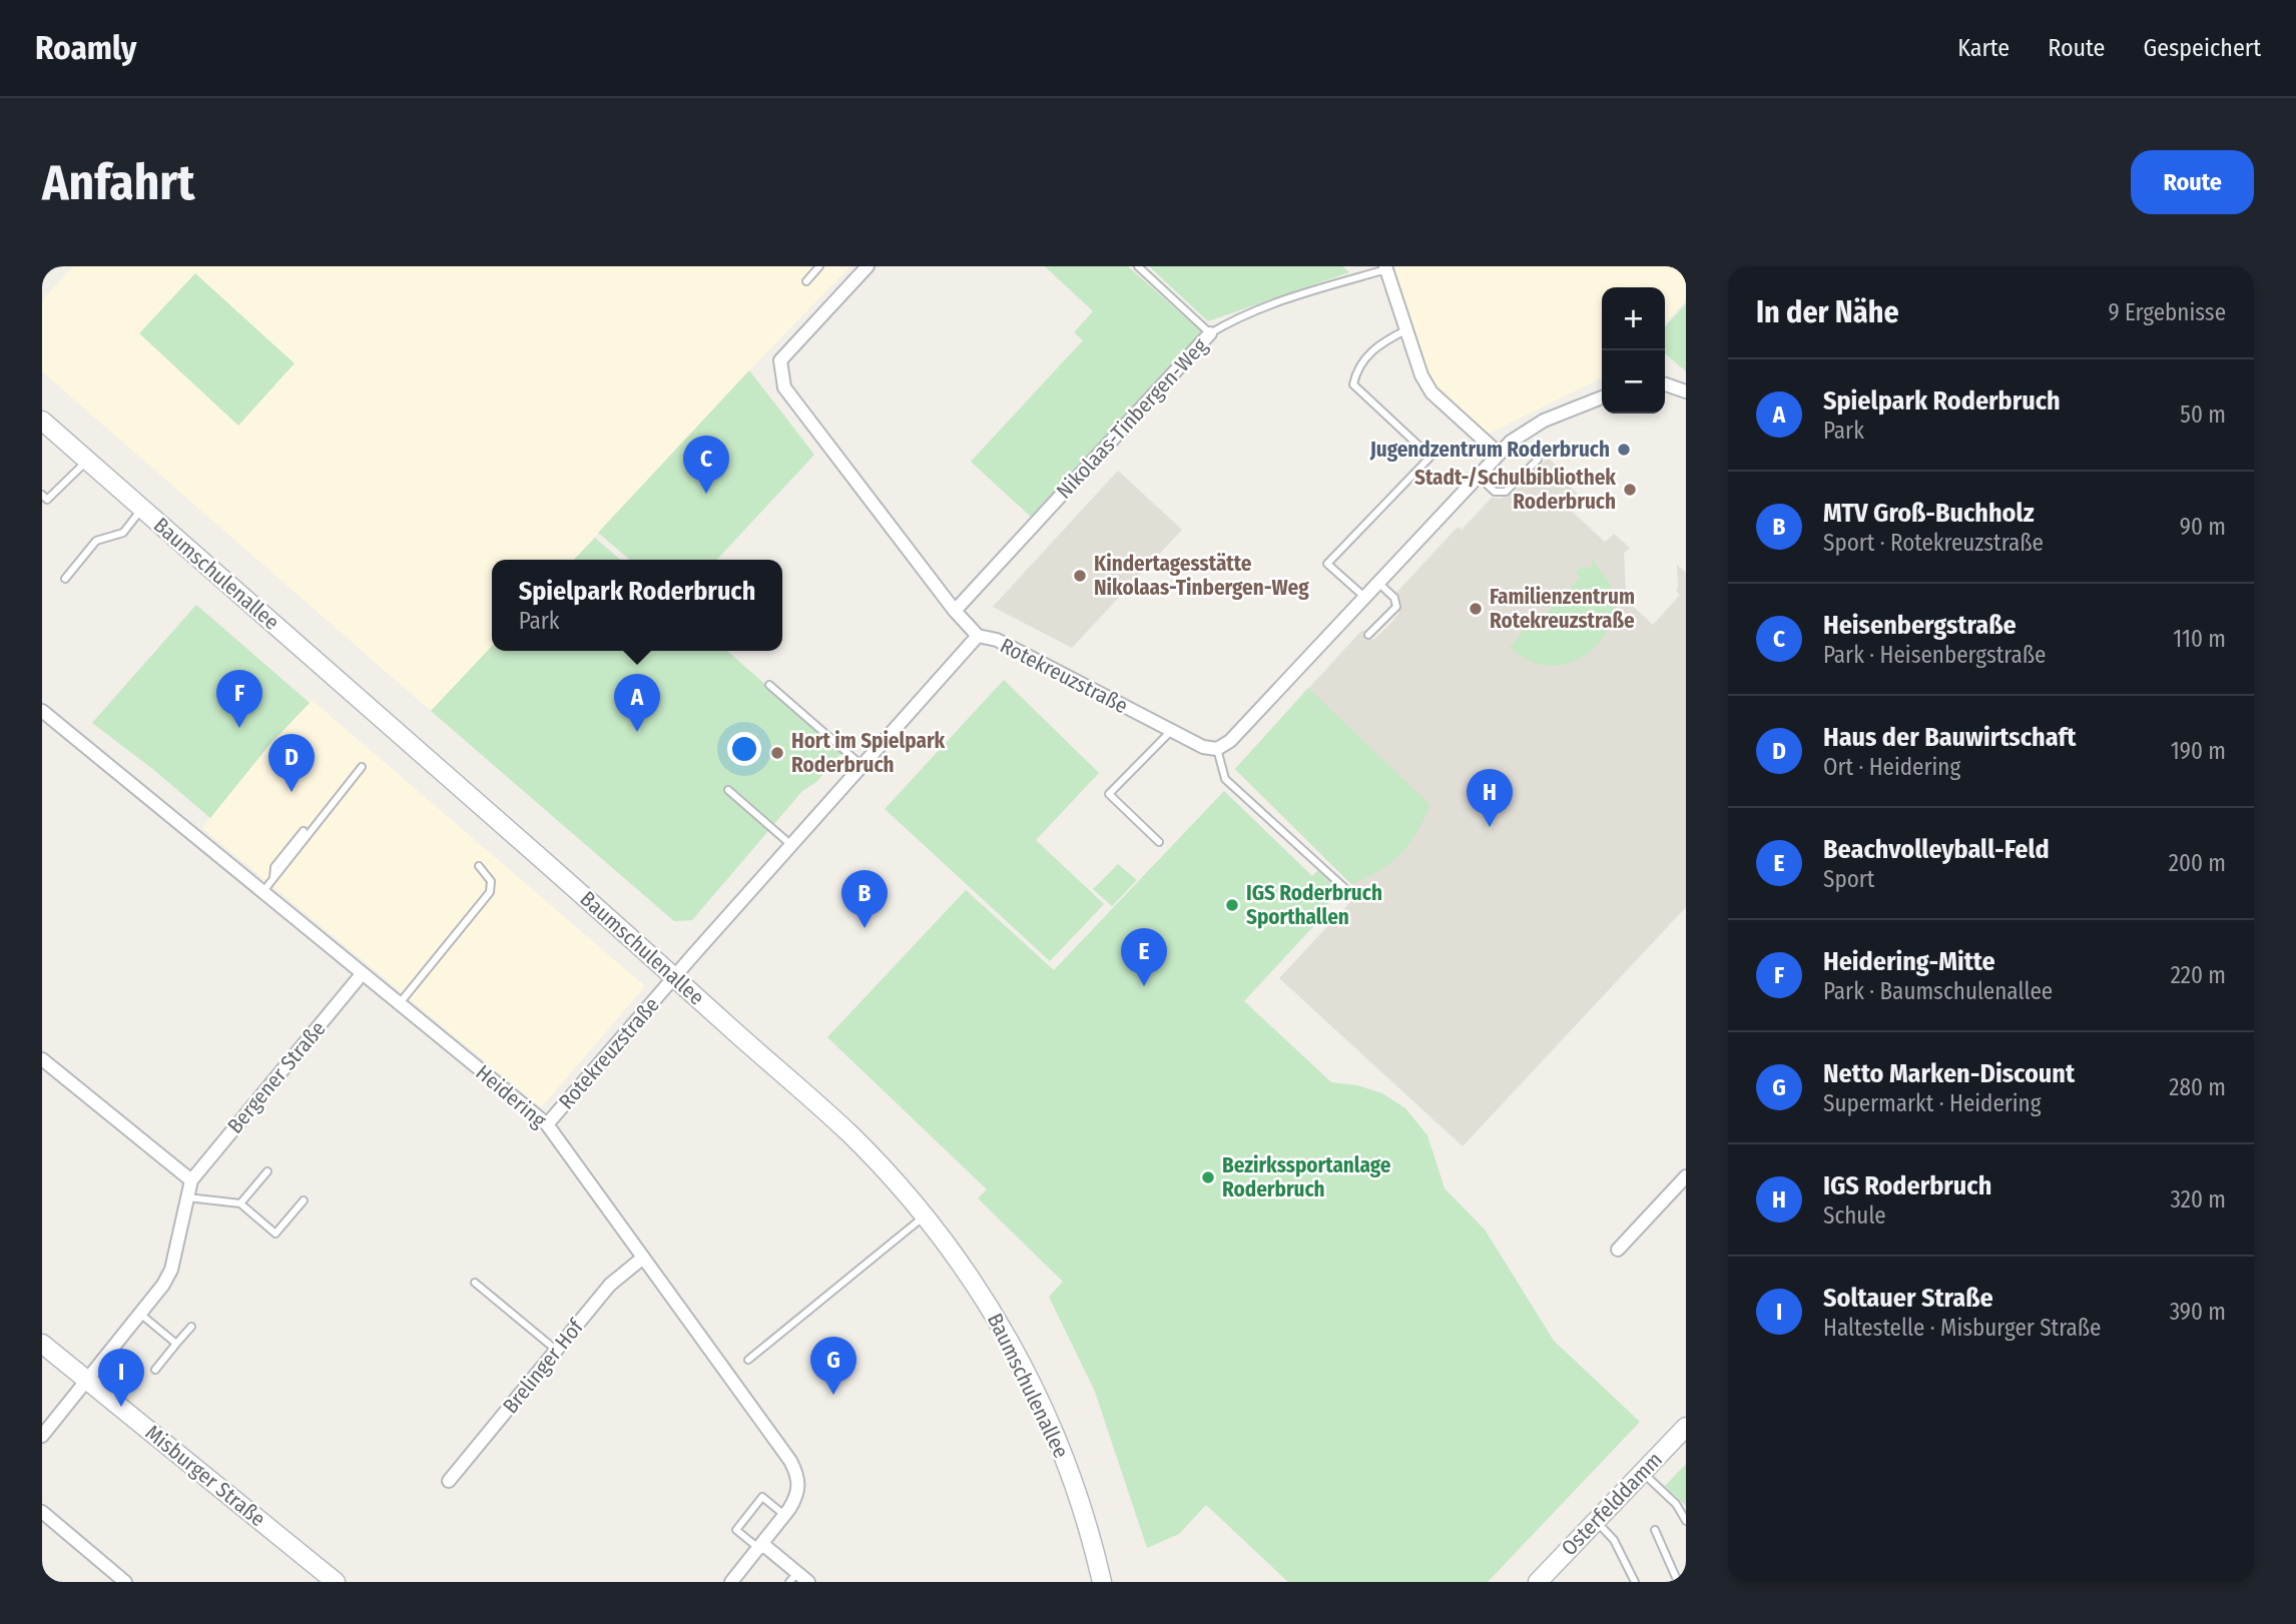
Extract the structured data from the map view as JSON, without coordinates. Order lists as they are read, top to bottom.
{
  "streets": {
    "main road": ["Baumschulenallee", "Misburger Straße", "Osterfelddamm"],
    "street": [
      "Nikolaas-Tinbergen-Weg",
      "Rotekreuzstraße",
      "Bergener Straße",
      "Heidering",
      "Brelinger Hof"
    ]
  },
  "crossings": [
    ["Baumschulenallee", "Rotekreuzstraße"],
    ["Rotekreuzstraße", "Heidering"],
    ["Bergener Straße", "Heidering"],
    ["Bergener Straße", "Misburger Straße"],
    ["Heidering", "Brelinger Hof"]
  ],
  "places": [
    "Jugendzentrum Roderbruch",
    "Stadt-/Schulbibliothek Roderbruch",
    "Kindertagesstätte Nikolaas-Tinbergen-Weg",
    "Familienzentrum Rotekreuzstraße",
    "Hort im Spielpark Roderbruch",
    "IGS Roderbruch Sporthallen",
    "Bezirkssportanlage Roderbruch"
  ],
  "page": {
    "header": "Roamly",
    "nav": ["Karte", "Route", "Gespeichert"],
    "buttons": "Route",
    "title": "Anfahrt",
    "heading": ["In der Nähe", "9 Ergebnisse"],
    "map_buttons": ["+", "−"],
    "list": [
      {
        "mark": "A",
        "name": "Spielpark Roderbruch",
        "note": "Park",
        "value": "50 m"
      },
      {
        "mark": "B",
        "name": "MTV Groß-Buchholz",
        "note": "Sport · Rotekreuzstraße",
        "value": "90 m"
      },
      {
        "mark": "C",
        "name": "Heisenbergstraße",
        "note": "Park · Heisenbergstraße",
        "value": "110 m"
      },
      {
        "mark": "D",
        "name": "Haus der Bauwirtschaft",
        "note": "Ort · Heidering",
        "value": "190 m"
      },
      {
        "mark": "E",
        "name": "Beachvolleyball-Feld",
        "note": "Sport",
        "value": "200 m"
      },
      {
        "mark": "F",
        "name": "Heidering-Mitte",
        "note": "Park · Baumschulenallee",
        "value": "220 m"
      },
      {
        "mark": "G",
        "name": "Netto Marken-Discount",
        "note": "Supermarkt · Heidering",
        "value": "280 m"
      },
      {
        "mark": "H",
        "name": "IGS Roderbruch",
        "note": "Schule",
        "value": "320 m"
      },
      {
        "mark": "I",
        "name": "Soltauer Straße",
        "note": "Haltestelle · Misburger Straße",
        "value": "390 m"
      }
    ],
    "pins": [
      "C",
      "F",
      "A",
      "D",
      "H",
      "B",
      "E",
      "G",
      "I"
    ],
    "popup": ["Spielpark Roderbruch", "Park"]
  }
}
